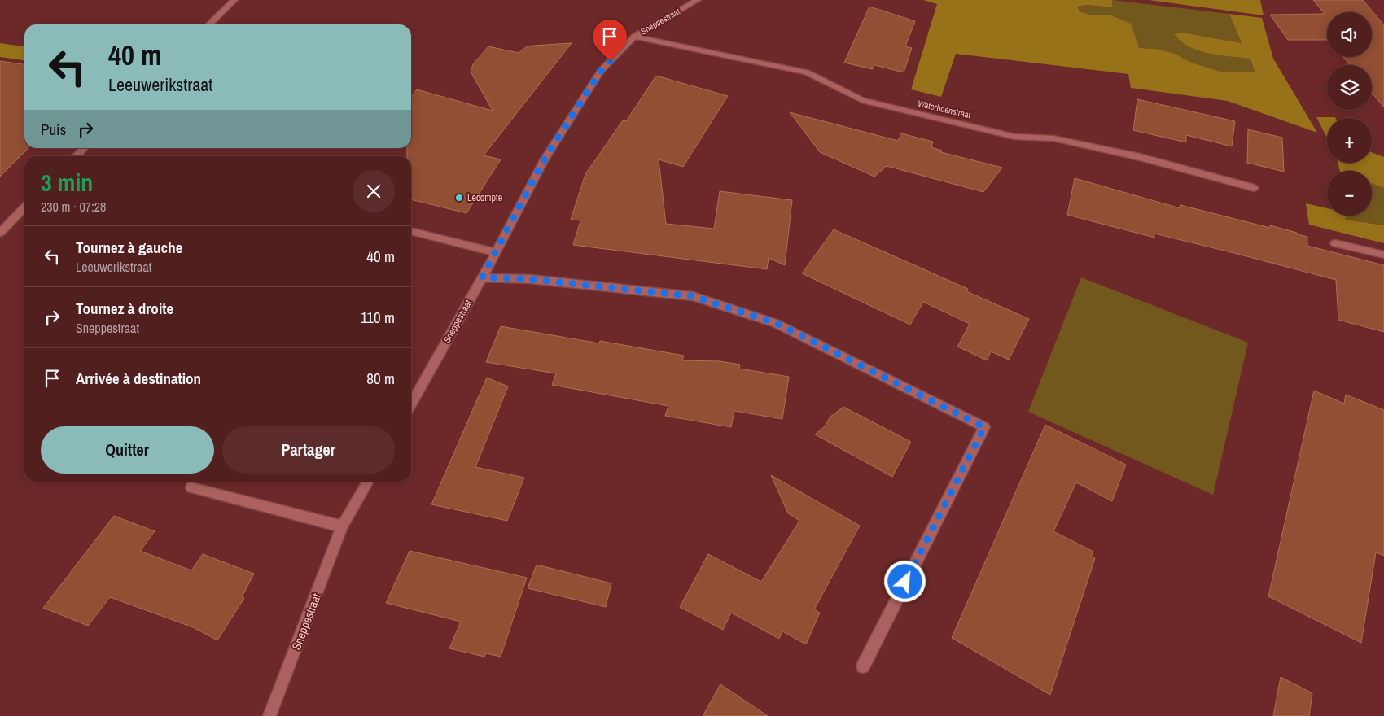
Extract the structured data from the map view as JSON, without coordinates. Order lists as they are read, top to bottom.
{
  "streets": {
    "street": ["Sneppestraat", "Waterhoenstraat"]
  },
  "crossings": [
    ["Sneppestraat", "Waterhoenstraat"]
  ],
  "places": ["Lecompte"],
  "page": {
    "map_buttons": ["+", "−"],
    "turn": ["40 m", "Leeuwerikstraat"],
    "then": "Puis",
    "heading": ["3 min", "230 m · 07:28"],
    "list": [
      {
        "name": "Tournez à gauche",
        "note": "Leeuwerikstraat",
        "value": "40 m"
      },
      {
        "name": "Tournez à droite",
        "note": "Sneppestraat",
        "value": "110 m"
      },
      {
        "name": "Arrivée à destination",
        "value": "80 m"
      }
    ],
    "buttons": ["Quitter", "Partager"]
  }
}
